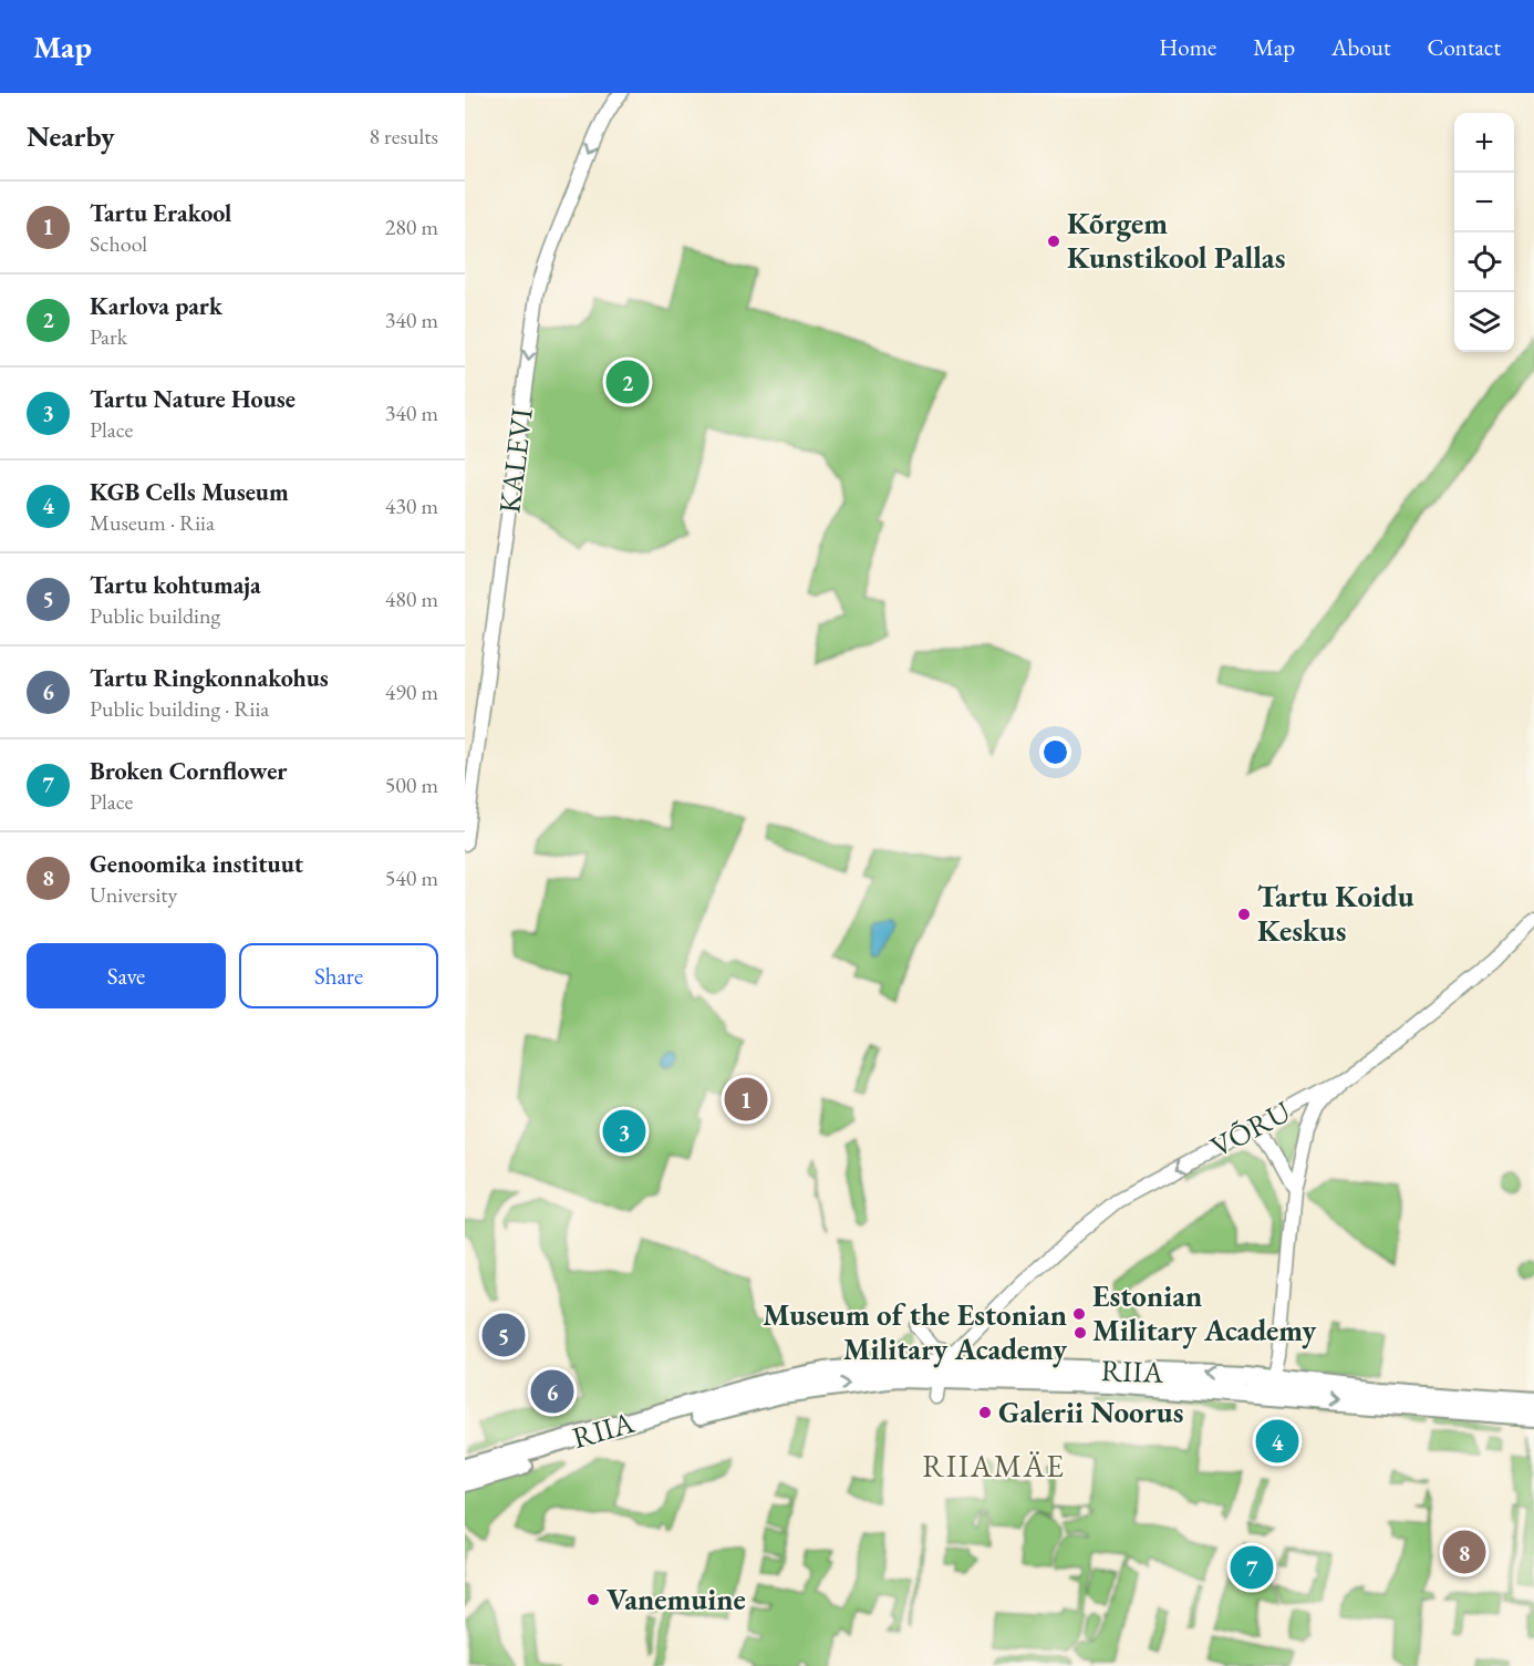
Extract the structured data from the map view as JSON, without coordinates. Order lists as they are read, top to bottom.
{
  "streets": {
    "highway": ["RIIA"],
    "street": ["KALEVI", "VÕRU"]
  },
  "crossings": [
    ["VÕRU", "RIIA"]
  ],
  "one_way": ["KALEVI", "VÕRU"],
  "districts": ["RIIAMÄE"],
  "places": [
    "Kõrgem Kunstikool Pallas",
    "Tartu Koidu Keskus",
    "Estonian Military Academy",
    "Museum of the Estonian Military Academy",
    "Galerii Noorus",
    "Vanemuine"
  ],
  "page": {
    "header": "Map",
    "nav": [
      "Home",
      "Map",
      "About",
      "Contact"
    ],
    "heading": ["Nearby", "8 results"],
    "map_buttons": ["+", "−"],
    "list": [
      {
        "mark": "1",
        "name": "Tartu Erakool",
        "note": "School",
        "value": "280 m"
      },
      {
        "mark": "2",
        "name": "Karlova park",
        "note": "Park",
        "value": "340 m"
      },
      {
        "mark": "3",
        "name": "Tartu Nature House",
        "note": "Place",
        "value": "340 m"
      },
      {
        "mark": "4",
        "name": "KGB Cells Museum",
        "note": "Museum · Riia",
        "value": "430 m"
      },
      {
        "mark": "5",
        "name": "Tartu kohtumaja",
        "note": "Public building",
        "value": "480 m"
      },
      {
        "mark": "6",
        "name": "Tartu Ringkonnakohus",
        "note": "Public building · Riia",
        "value": "490 m"
      },
      {
        "mark": "7",
        "name": "Broken Cornflower",
        "note": "Place",
        "value": "500 m"
      },
      {
        "mark": "8",
        "name": "Genoomika instituut",
        "note": "University",
        "value": "540 m"
      }
    ],
    "pins": [
      "2",
      "1",
      "3",
      "5",
      "6",
      "4",
      "8",
      "7"
    ],
    "buttons": ["Save", "Share"]
  }
}
